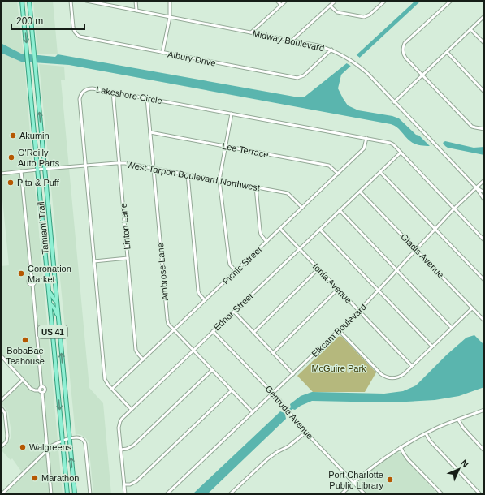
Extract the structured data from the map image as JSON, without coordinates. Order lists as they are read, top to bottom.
{
  "streets": {
    "main road": ["Tamiami Trail", "US 41"],
    "street": [
      "Midway Boulevard",
      "Albury Drive",
      "Lakeshore Circle",
      "Lee Terrace",
      "West Tarpon Boulevard Northwest",
      "Linton Lane",
      "Gladis Avenue",
      "Picnic Street",
      "Ambrose Lane",
      "Ionia Avenue",
      "Ednor Street",
      "Elkcam Boulevard",
      "Gertrude Avenue"
    ]
  },
  "crossings": [
    ["Midway Boulevard", "Albury Drive"],
    ["Midway Boulevard", "Elkcam Boulevard"],
    ["Lakeshore Circle", "West Tarpon Boulevard Northwest"],
    ["Lakeshore Circle", "Linton Lane"],
    ["Lakeshore Circle", "Picnic Street"],
    ["Lakeshore Circle", "Ambrose Lane"],
    ["Lakeshore Circle", "Ednor Street"],
    ["Lakeshore Circle", "Elkcam Boulevard"],
    ["Lee Terrace", "Picnic Street"],
    ["Lee Terrace", "Ambrose Lane"],
    ["West Tarpon Boulevard Northwest", "Linton Lane"],
    ["West Tarpon Boulevard Northwest", "Tamiami Trail"],
    ["West Tarpon Boulevard Northwest", "Picnic Street"],
    ["West Tarpon Boulevard Northwest", "Ambrose Lane"],
    ["Linton Lane", "Picnic Street"],
    ["Gladis Avenue", "Ednor Street"],
    ["Gladis Avenue", "Elkcam Boulevard"],
    ["Picnic Street", "Ambrose Lane"],
    ["Picnic Street", "Ionia Avenue"],
    ["Ambrose Lane", "Ednor Street"],
    ["Ambrose Lane", "Elkcam Boulevard"],
    ["Ionia Avenue", "Ednor Street"],
    ["Ionia Avenue", "Elkcam Boulevard"],
    ["Ednor Street", "Gertrude Avenue"],
    ["Elkcam Boulevard", "Gertrude Avenue"]
  ],
  "parks": ["McGuire Park"],
  "places": [
    "Akumin",
    "O'Reilly Auto Parts",
    "Pita & Puff",
    "Coronation Market",
    "BobaBae Teahouse",
    "Walgreens",
    "Marathon",
    "Port Charlotte Public Library"
  ],
  "scale_bar": "200 m",
  "north": "top right"
}
